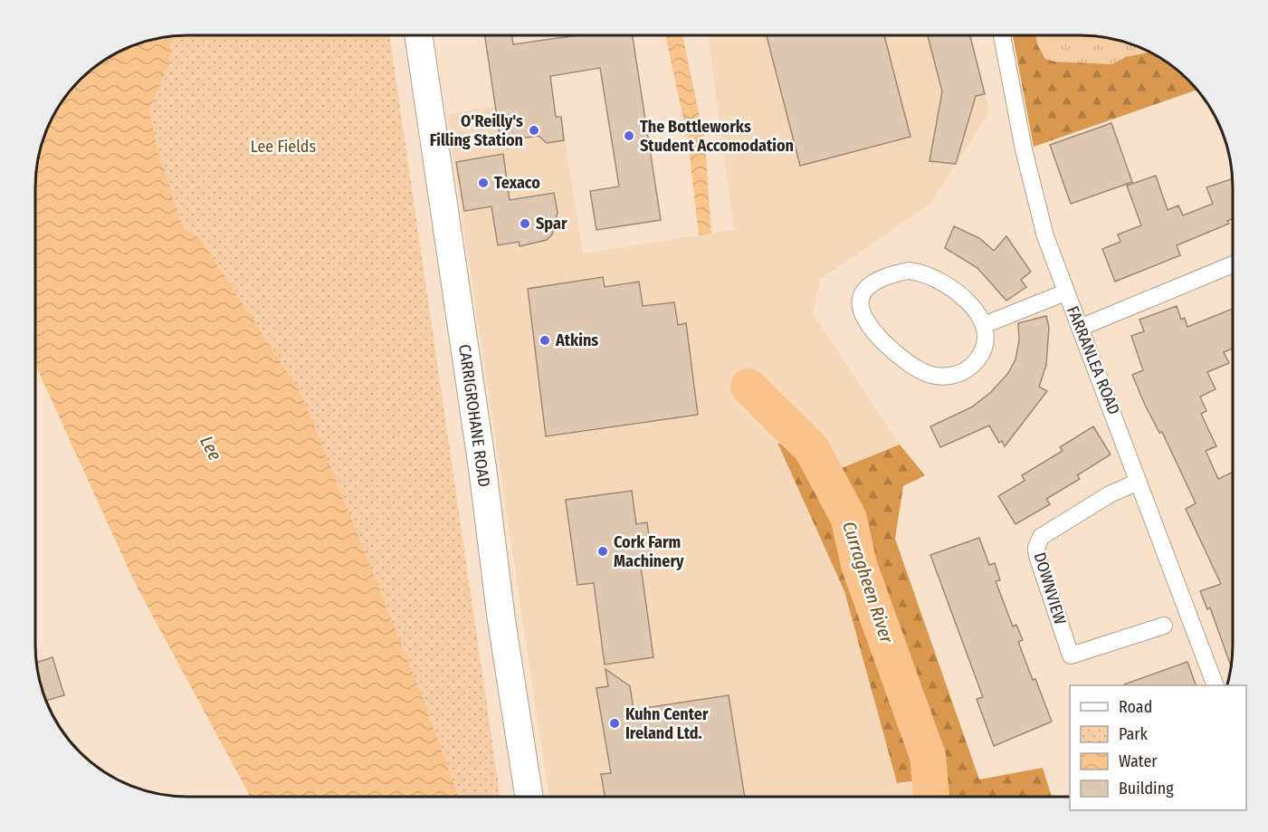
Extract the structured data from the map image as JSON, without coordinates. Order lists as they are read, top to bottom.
{
  "streets": {
    "highway": ["CARRIGROHANE ROAD"],
    "street": ["FARRANLEA ROAD", "DOWNVIEW"]
  },
  "crossings": [
    ["FARRANLEA ROAD", "DOWNVIEW"]
  ],
  "water": ["Lee", "Curragheen River"],
  "parks": ["Lee Fields"],
  "places": [
    "O'Reilly's Filling Station",
    "The Bottleworks Student Accomodation",
    "Texaco",
    "Spar",
    "Atkins",
    "Cork Farm Machinery",
    "Kuhn Center Ireland Ltd."
  ],
  "legend": [
    "Road",
    "Park",
    "Water",
    "Building"
  ]
}
